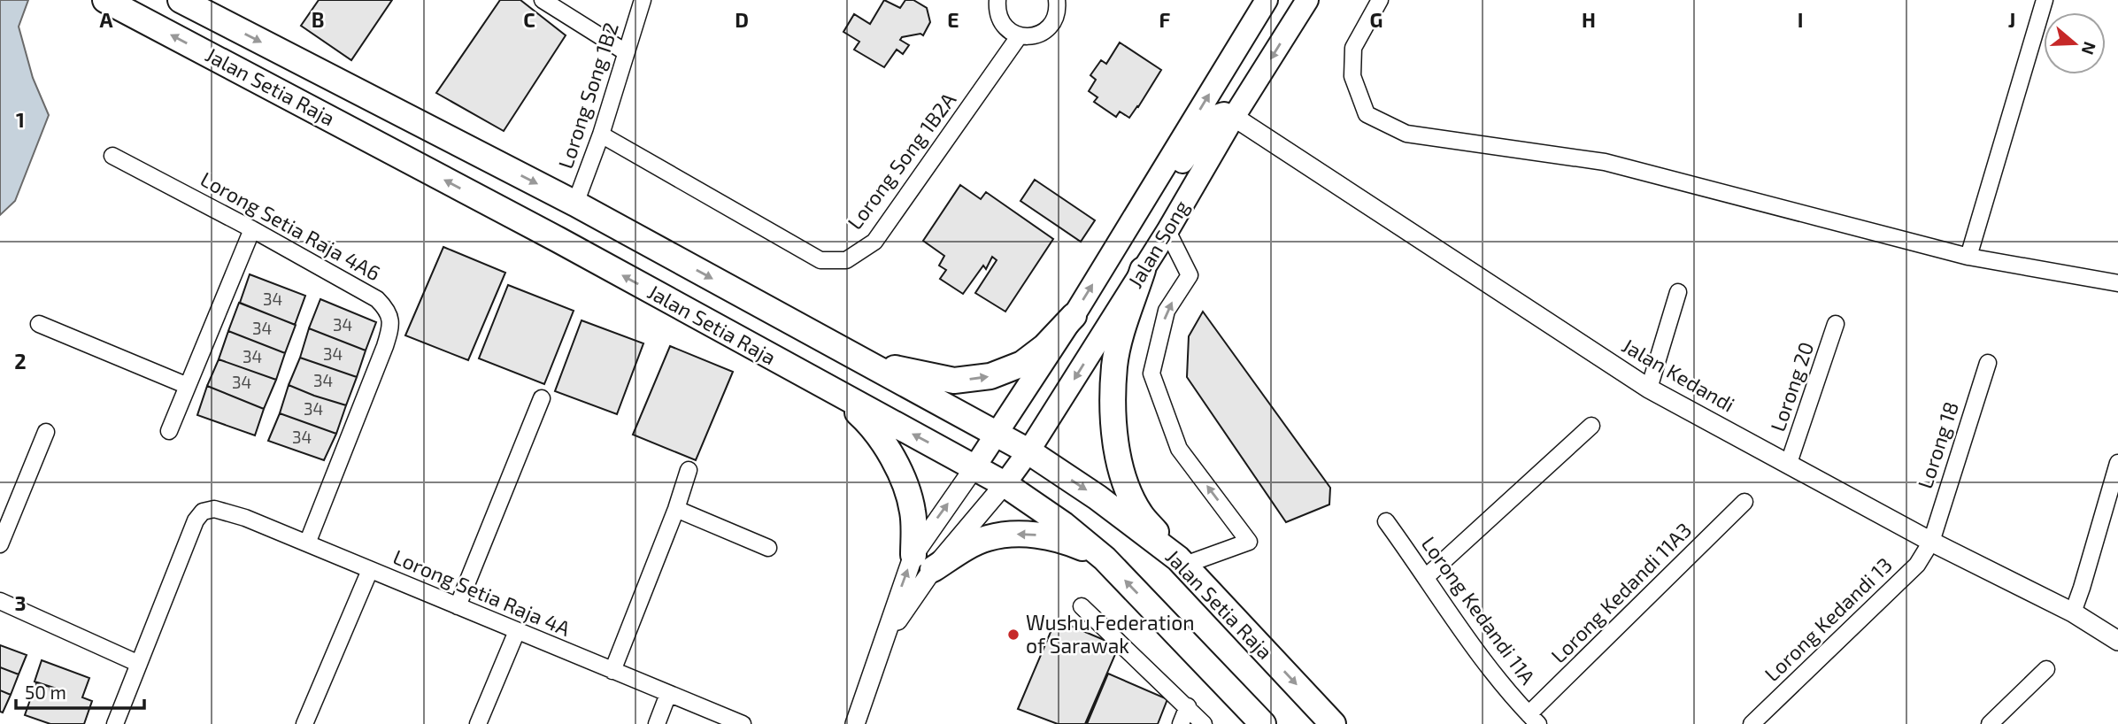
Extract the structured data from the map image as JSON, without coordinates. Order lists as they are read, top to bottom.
{
  "streets": {
    "main road": ["Jalan Setia Raja", "Jalan Song"],
    "street": [
      "Lorong Song 1B2",
      "Lorong Song 1B2A",
      "Lorong Setia Raja 4A6",
      "Jalan Kedandi",
      "Lorong 20",
      "Lorong 18",
      "Lorong Setia Raja 4A",
      "Lorong Kedandi 11A3",
      "Lorong Kedandi 11A",
      "Lorong Kedandi 13"
    ]
  },
  "crossings": [
    ["Jalan Setia Raja", "Lorong Song 1B2"],
    ["Jalan Setia Raja", "Jalan Song"],
    ["Lorong Song 1B2", "Lorong Song 1B2A"],
    ["Lorong Setia Raja 4A6", "Lorong Setia Raja 4A"],
    ["Jalan Song", "Jalan Kedandi"],
    ["Jalan Kedandi", "Lorong 20"],
    ["Jalan Kedandi", "Lorong 18"],
    ["Jalan Kedandi", "Lorong Kedandi 13"],
    ["Lorong 18", "Lorong Kedandi 13"],
    ["Lorong Kedandi 11A3", "Lorong Kedandi 11A"]
  ],
  "places": ["Wushu Federation of Sarawak"],
  "house_numbers": [
    "34",
    "34",
    "34",
    "34",
    "34",
    "34",
    "34",
    "34",
    "34"
  ],
  "scale_bar": "50 m",
  "north": "right",
  "grid": {
    "columns": [
      "A",
      "B",
      "C",
      "D",
      "E",
      "F",
      "G",
      "H",
      "I",
      "J"
    ],
    "rows": ["1", "2", "3"]
  }
}
